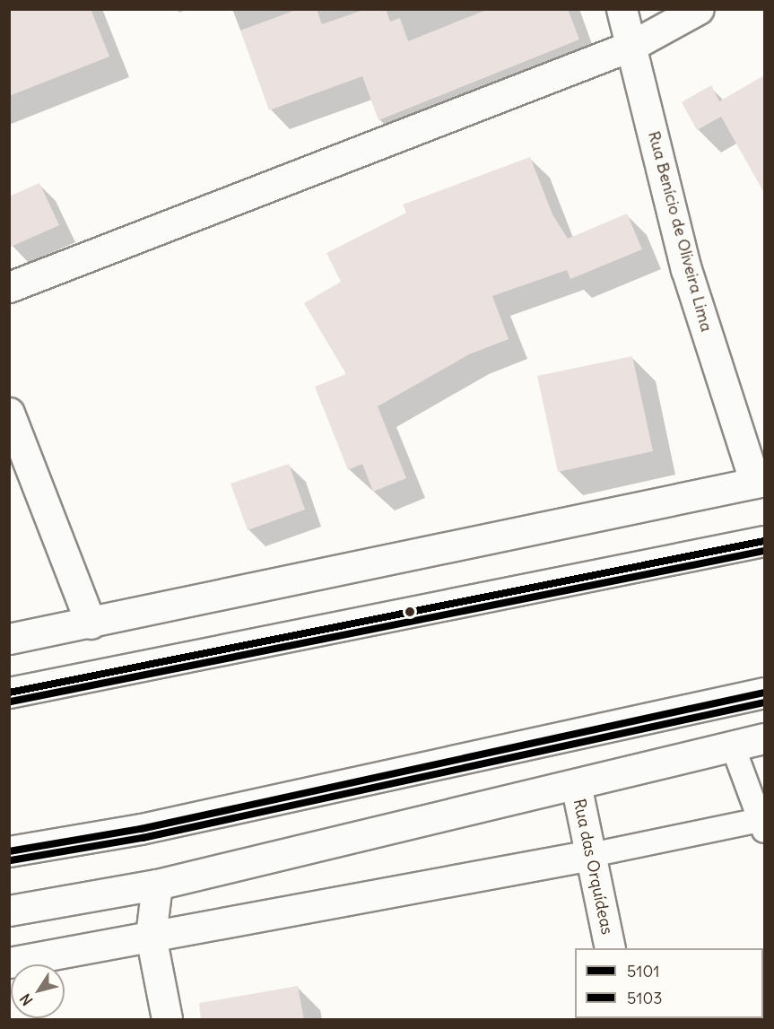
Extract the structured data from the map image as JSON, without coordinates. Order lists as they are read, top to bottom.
{
  "streets": {
    "main road": ["Rua Benício de Oliveira Lima", "Rua das Orquídeas"]
  },
  "lines": ["transit line 5101", "transit line 5103"],
  "legend": ["5101", "5103"],
  "north": "bottom left"
}
